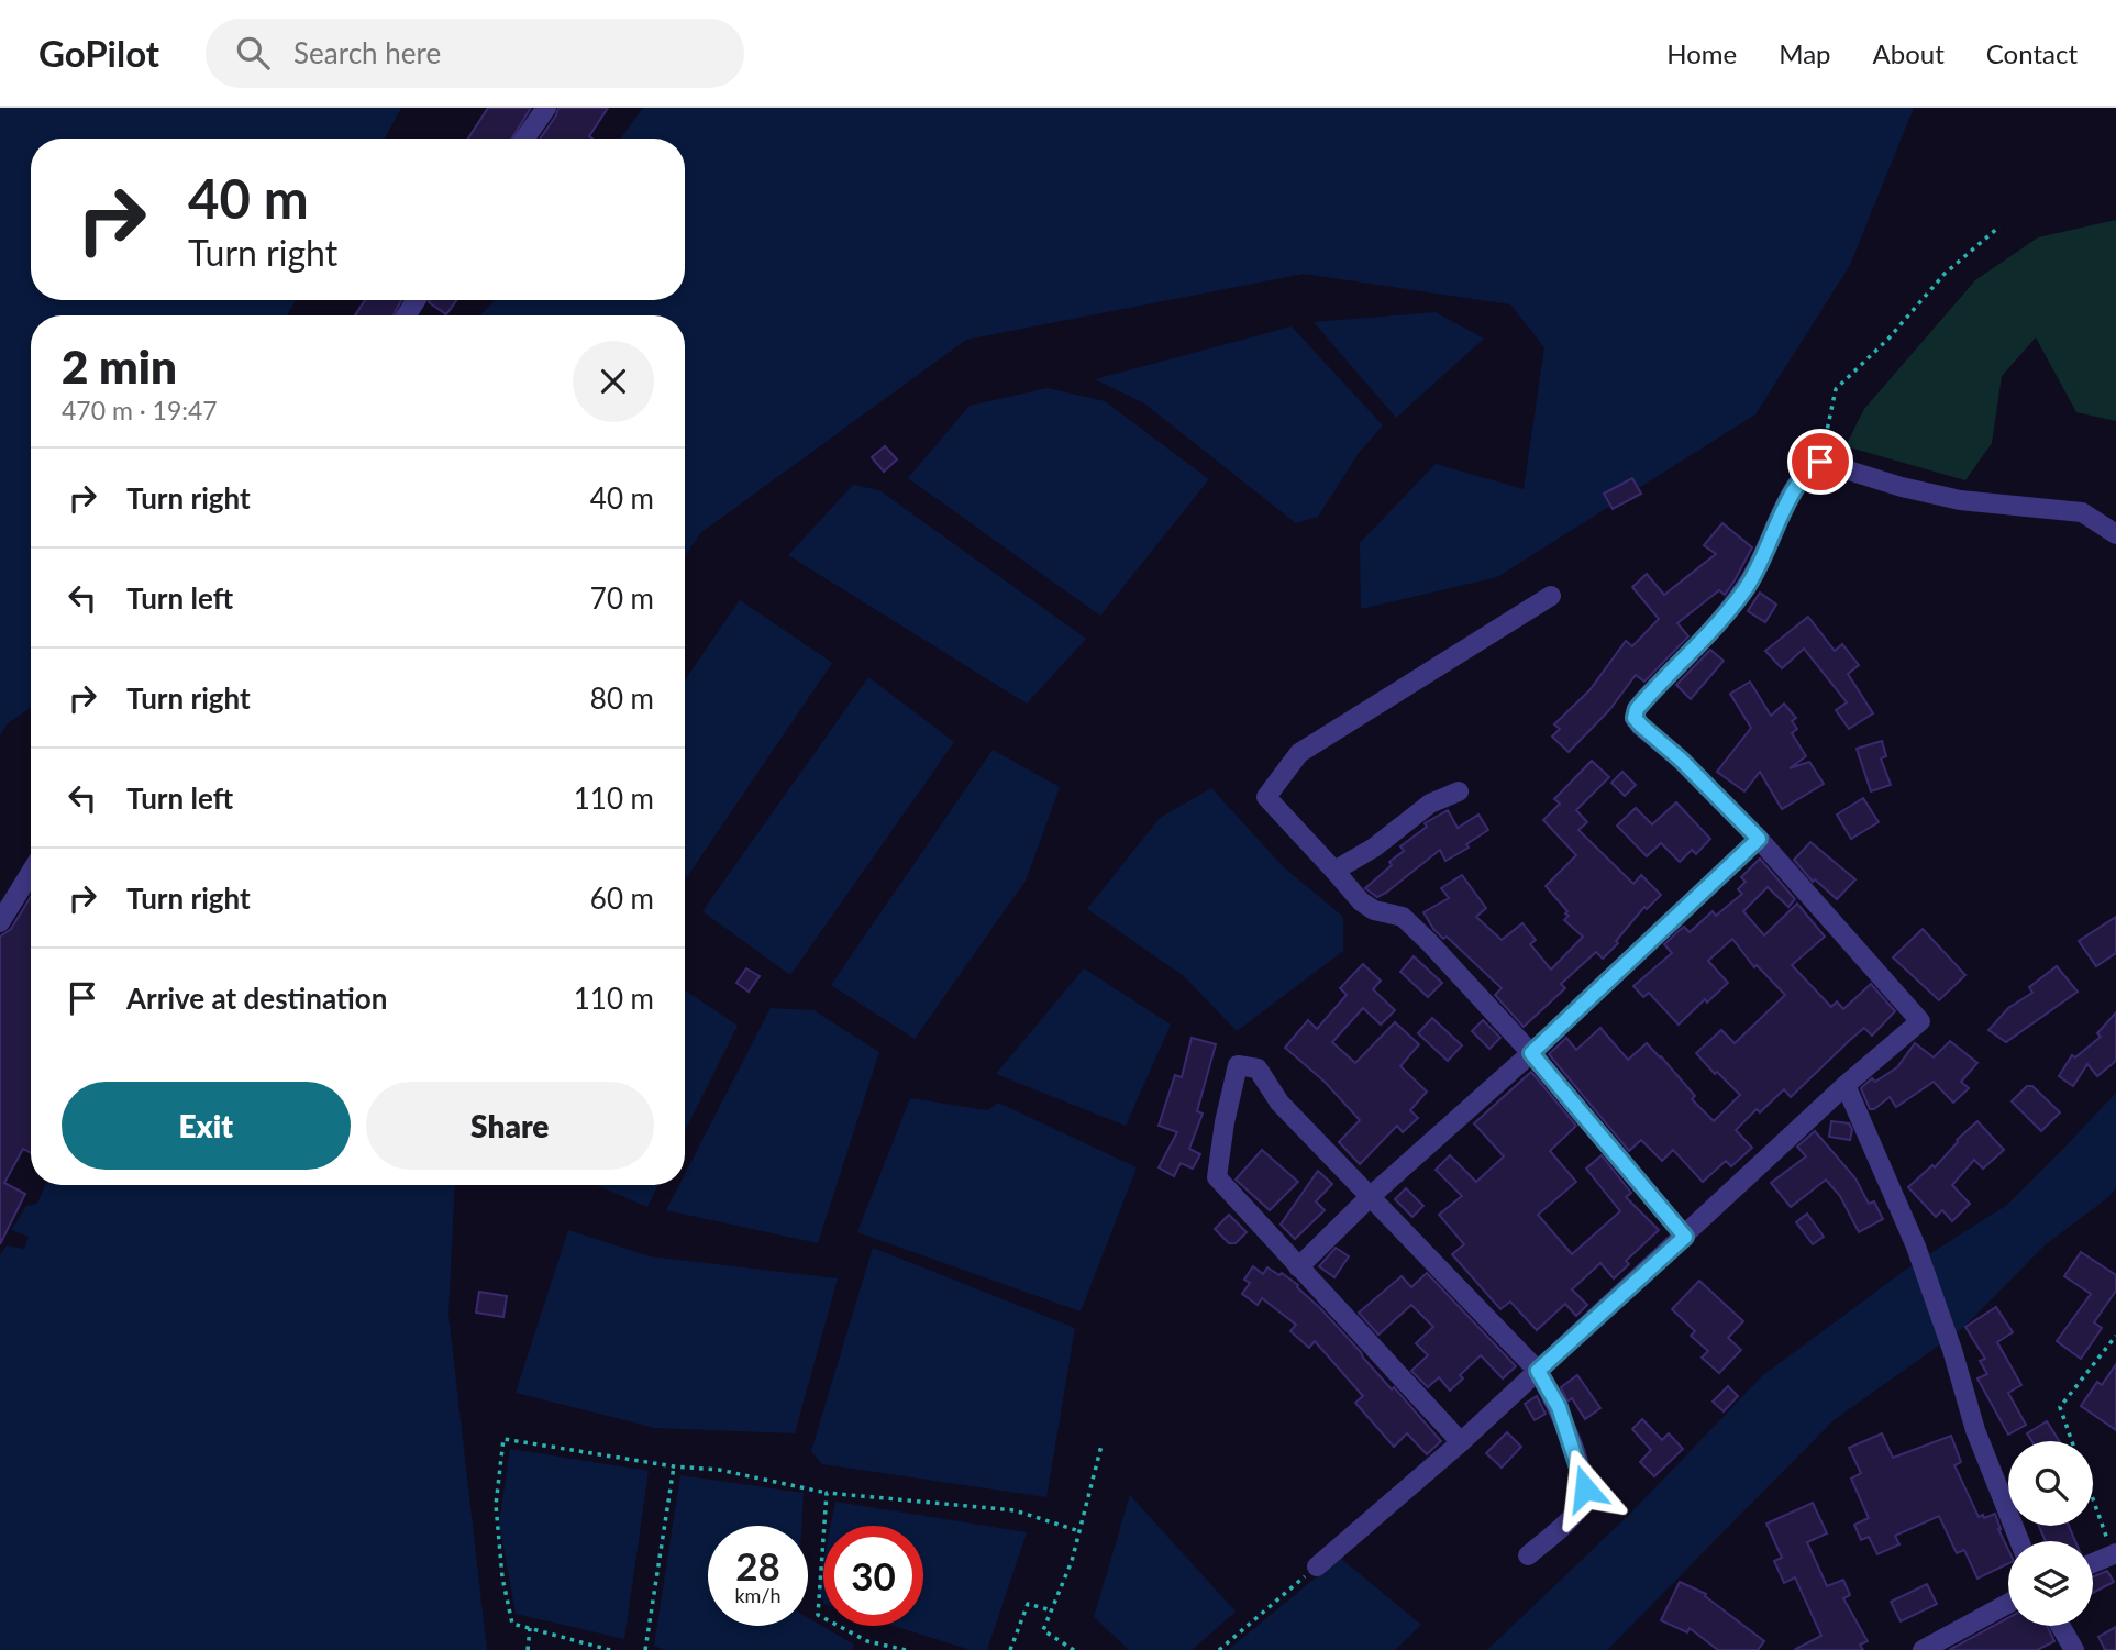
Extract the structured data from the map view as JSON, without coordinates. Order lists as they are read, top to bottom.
{
  "page": {
    "header": "GoPilot",
    "search": "Search here",
    "nav": [
      "Home",
      "Map",
      "About",
      "Contact"
    ],
    "turn": ["40 m", "Turn right"],
    "heading": ["2 min", "470 m · 19:47"],
    "list": [
      {
        "name": "Turn right",
        "value": "40 m"
      },
      {
        "name": "Turn left",
        "value": "70 m"
      },
      {
        "name": "Turn right",
        "value": "80 m"
      },
      {
        "name": "Turn left",
        "value": "110 m"
      },
      {
        "name": "Turn right",
        "value": "60 m"
      },
      {
        "name": "Arrive at destination",
        "value": "110 m"
      }
    ],
    "buttons": ["Exit", "Share"],
    "speed": "28 km/h",
    "limit": "30"
  }
}
